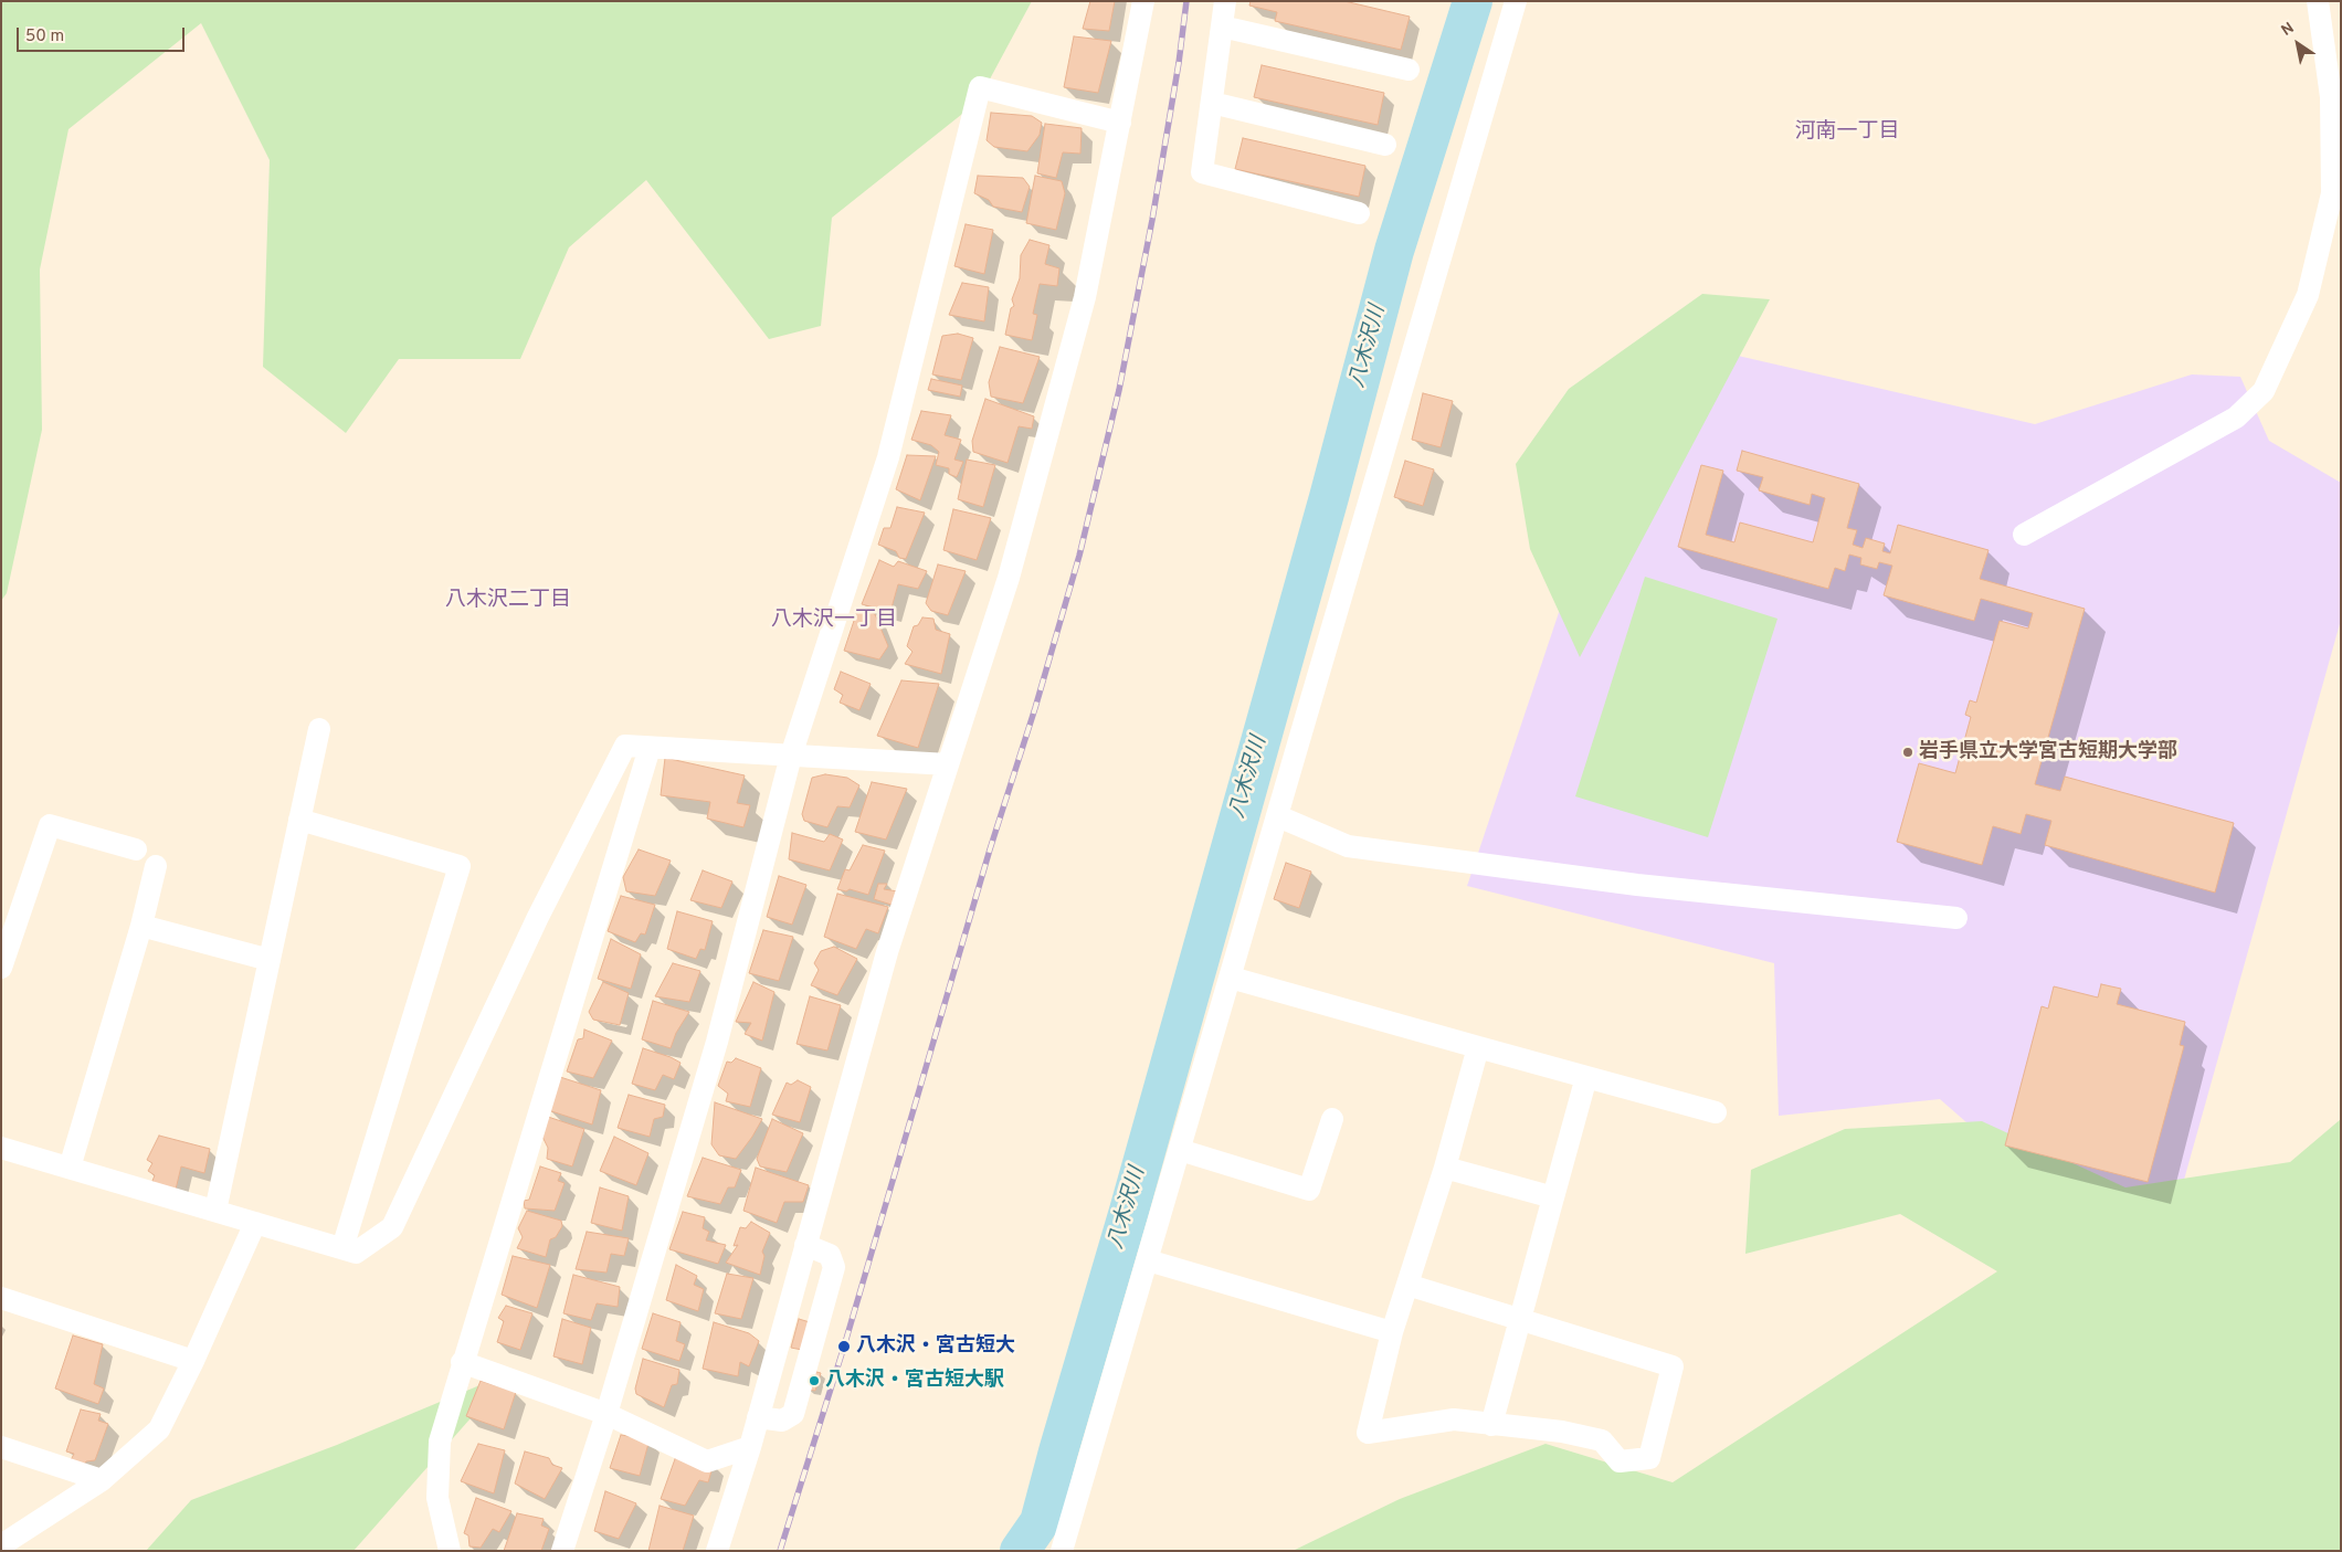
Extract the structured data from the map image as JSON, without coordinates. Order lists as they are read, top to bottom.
{
  "districts": ["河南一丁目", "八木沢二丁目", "八木沢一丁目"],
  "water": ["八木沢川"],
  "places": ["岩手県立大学宮古短期大学部", "八木沢・宮古短大", "八木沢・宮古短大駅"],
  "scale_bar": "50 m",
  "north": "top left"
}
